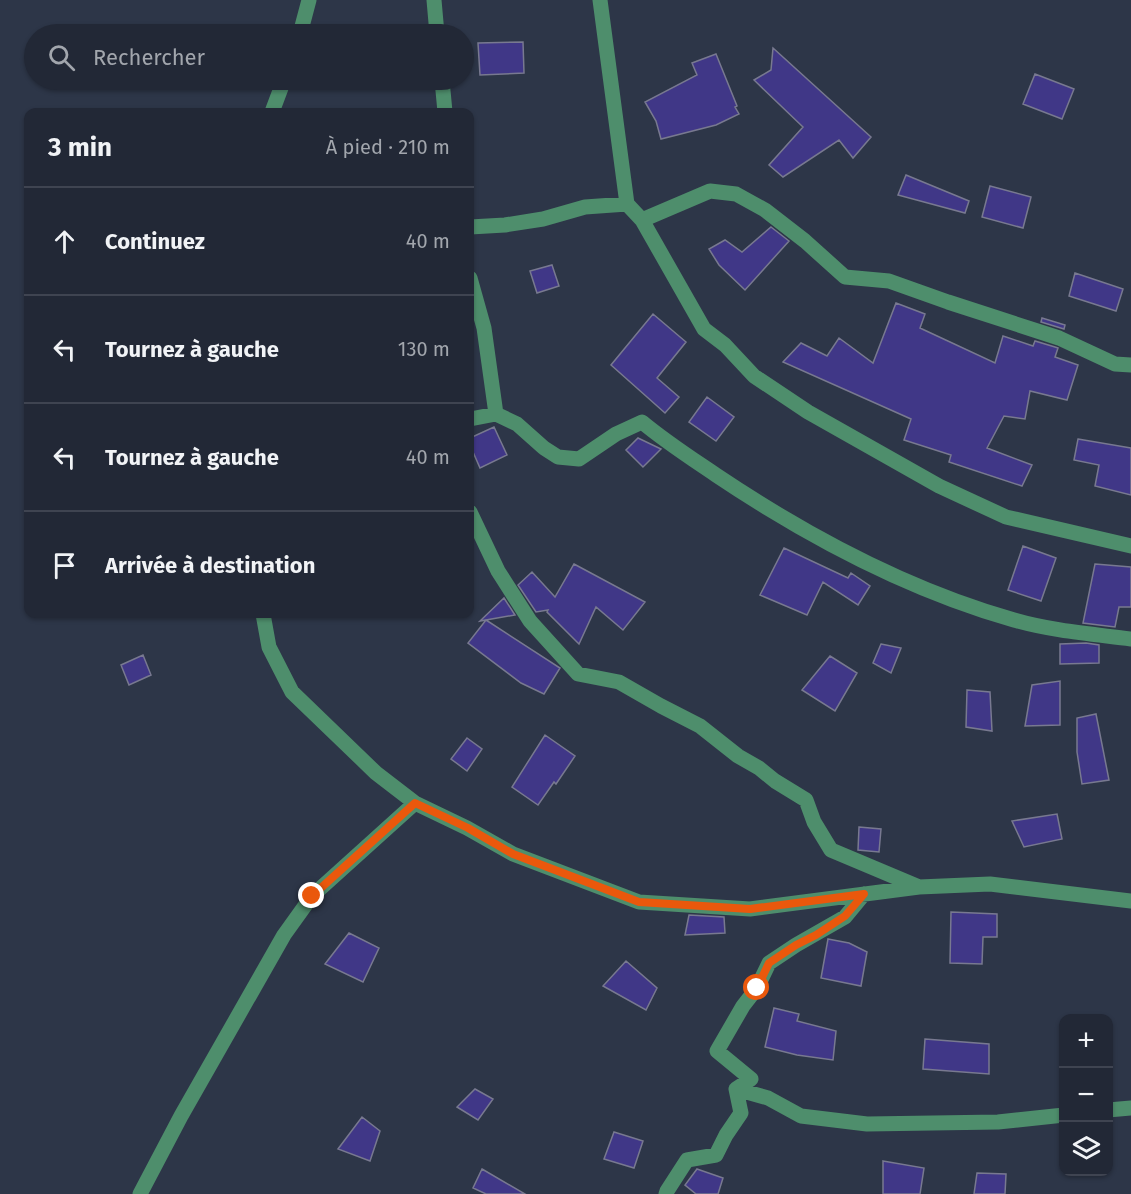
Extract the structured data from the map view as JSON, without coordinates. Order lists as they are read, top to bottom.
{
  "page": {
    "search": "Rechercher",
    "heading": ["3 min", "À pied · 210 m"],
    "list": [
      ["Continuez", "40 m"],
      ["Tournez à gauche", "130 m"],
      ["Tournez à gauche", "40 m"],
      "Arrivée à destination"
    ],
    "map_buttons": ["+", "−"]
  }
}
